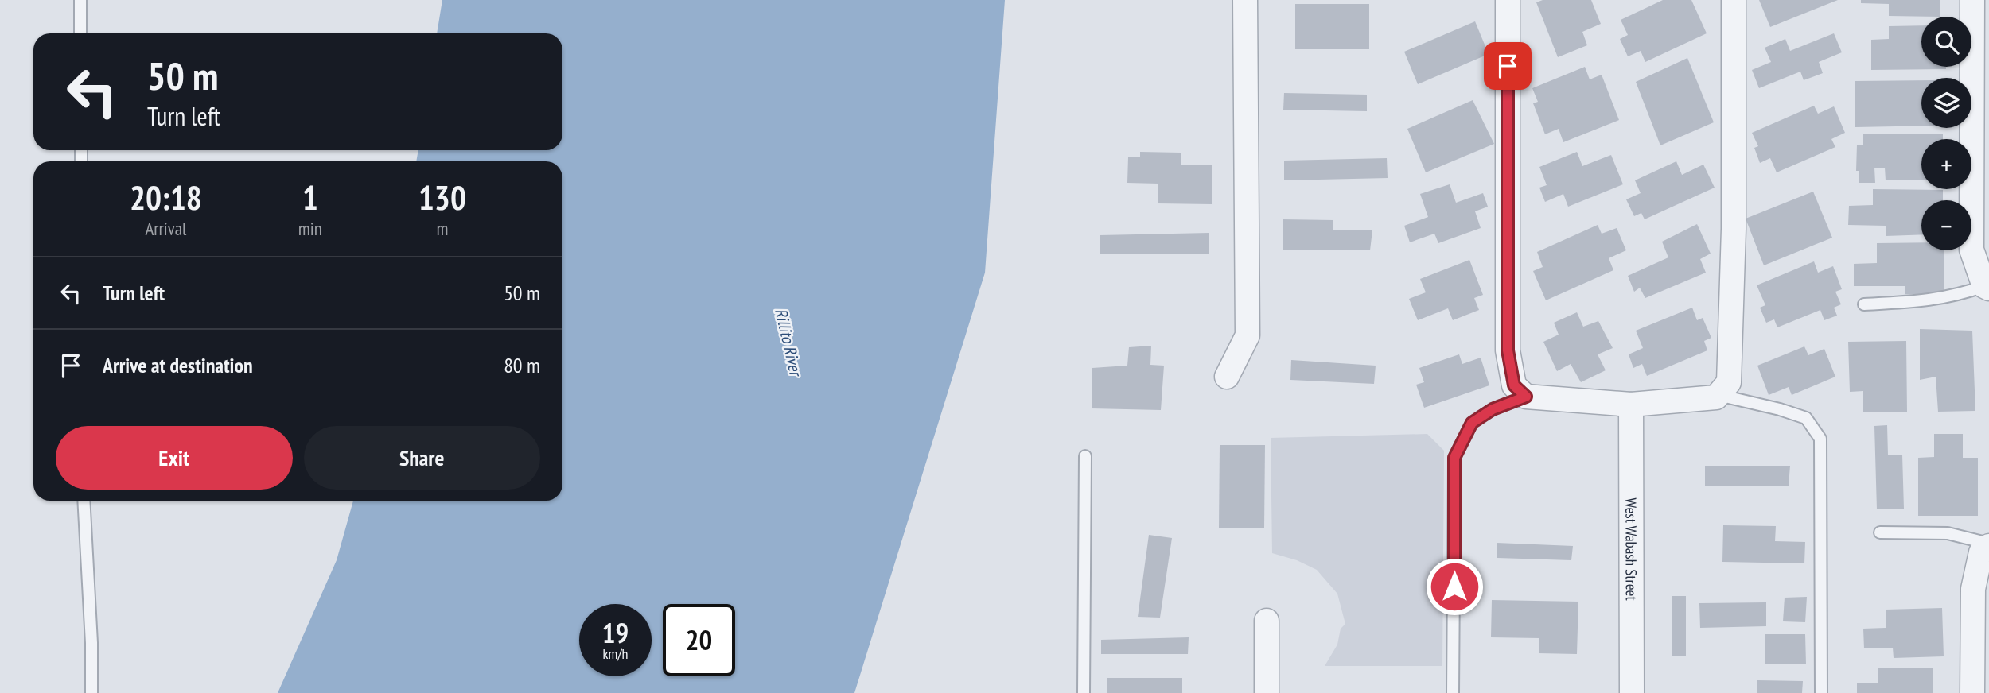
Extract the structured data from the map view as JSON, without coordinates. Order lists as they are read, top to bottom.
{
  "streets": {
    "street": ["West Wabash Street"]
  },
  "water": ["Rillito River"],
  "page": {
    "map_buttons": ["+", "−"],
    "turn": ["50 m", "Turn left"],
    "eta": [
      "20:18",
      "Arrival",
      "1",
      "min",
      "130",
      "m"
    ],
    "list": [
      {
        "name": "Turn left",
        "value": "50 m"
      },
      {
        "name": "Arrive at destination",
        "value": "80 m"
      }
    ],
    "buttons": ["Exit", "Share"],
    "speed": "19 km/h",
    "limit": "20"
  }
}
